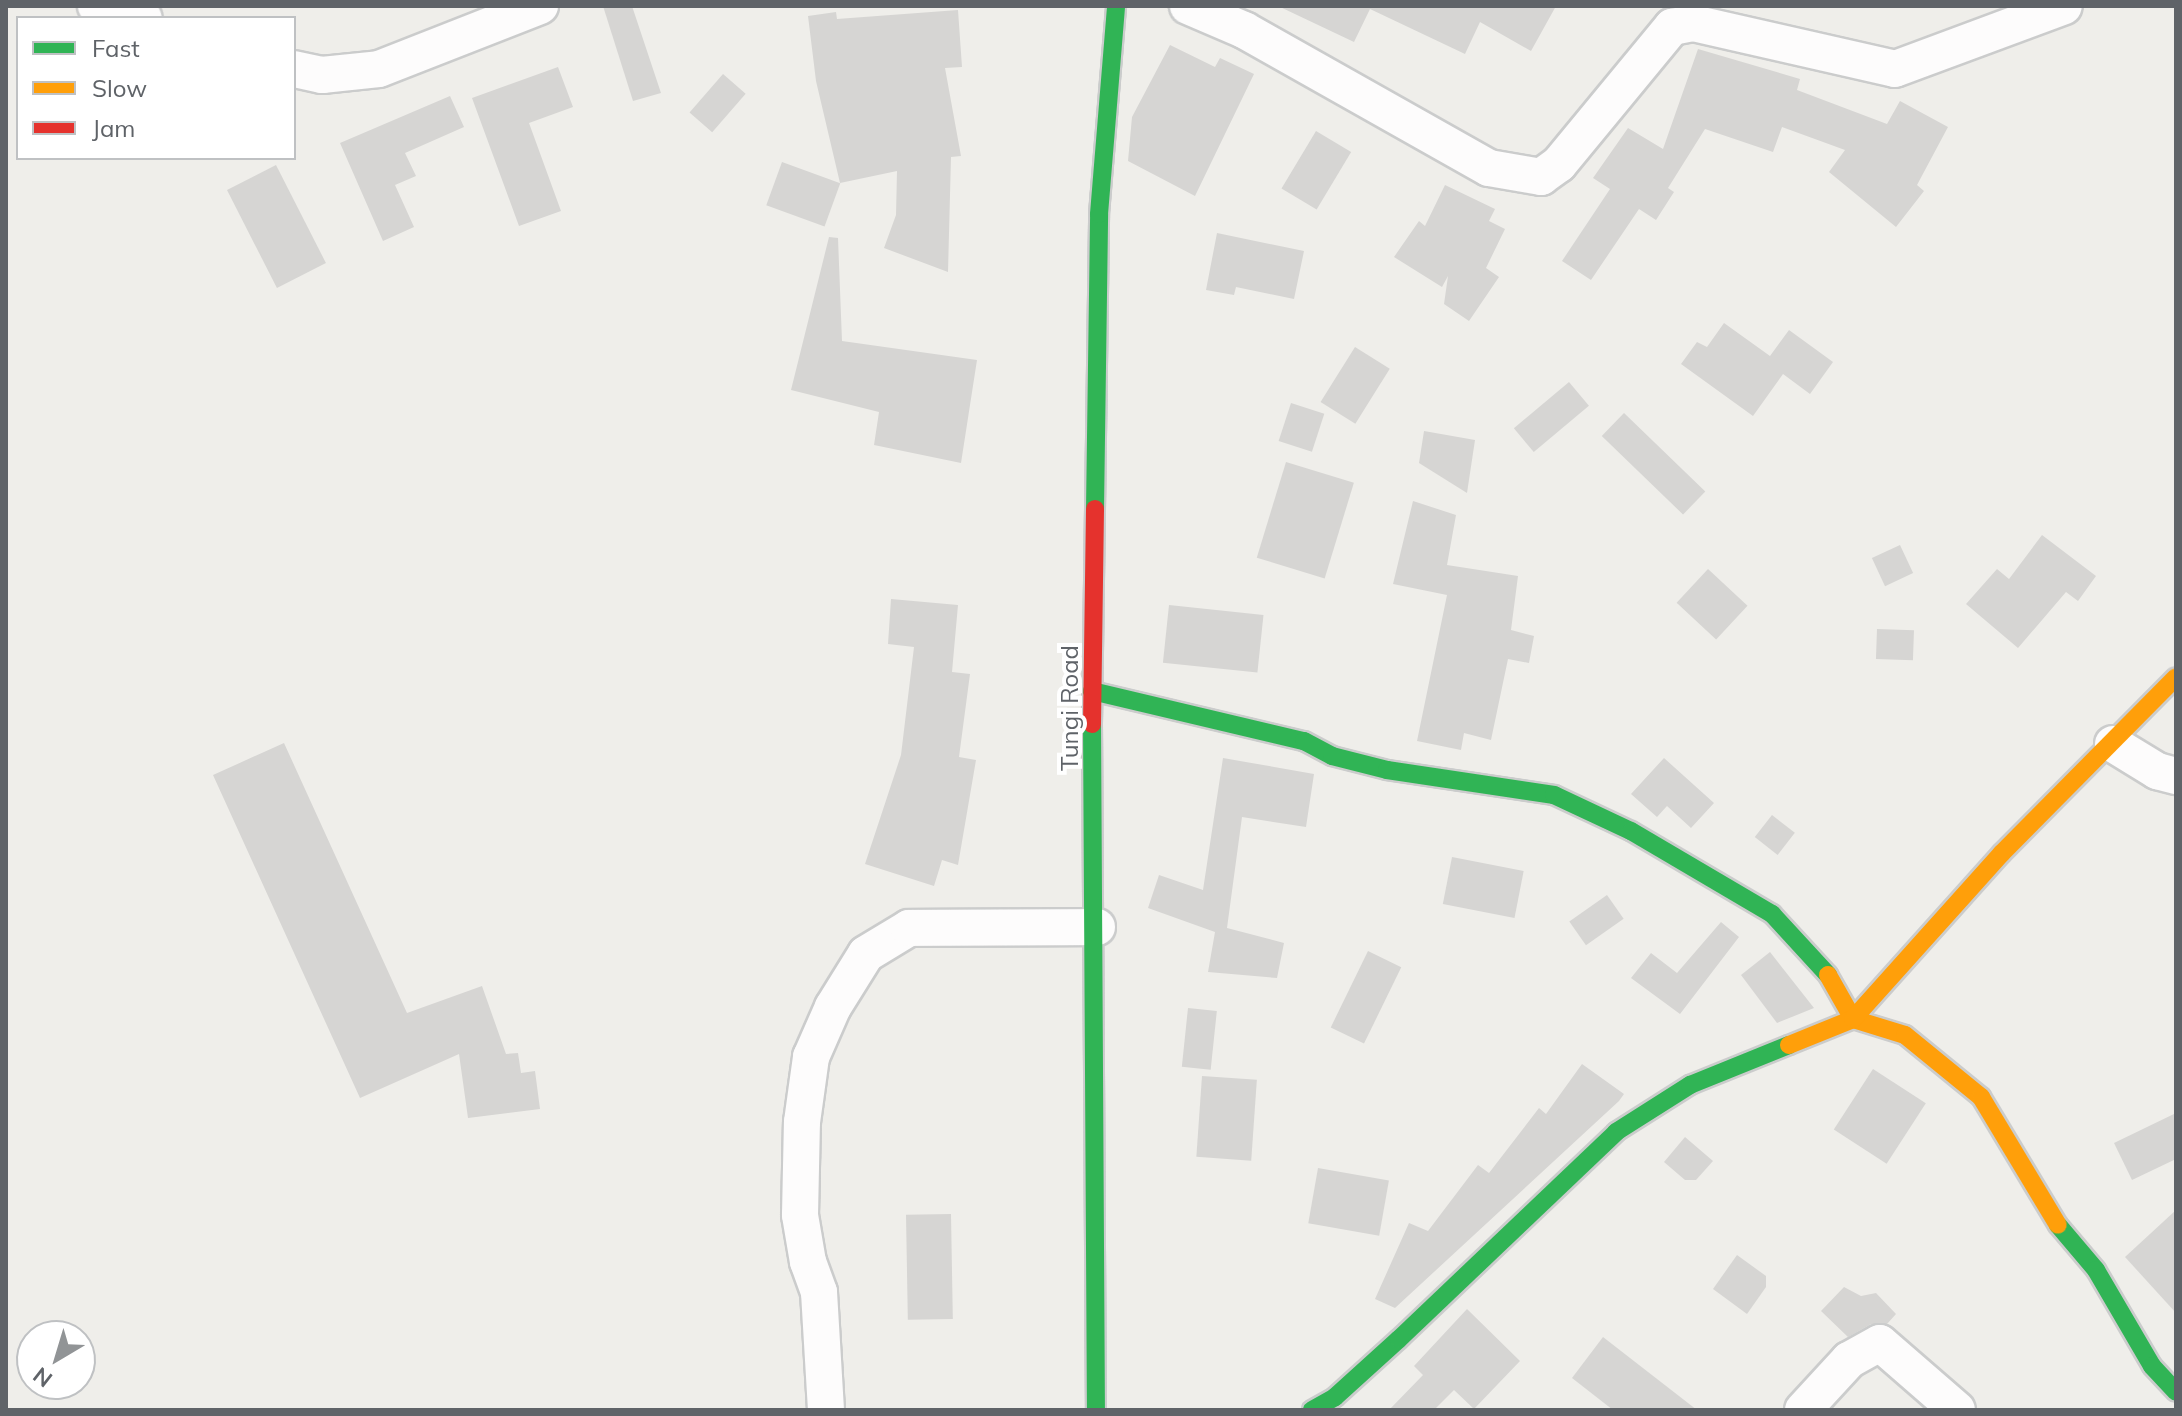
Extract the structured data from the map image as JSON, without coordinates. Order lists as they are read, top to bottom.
{
  "streets": {
    "street": ["Tungi Road"]
  },
  "legend": ["Fast", "Slow", "Jam"],
  "north": "bottom left"
}
